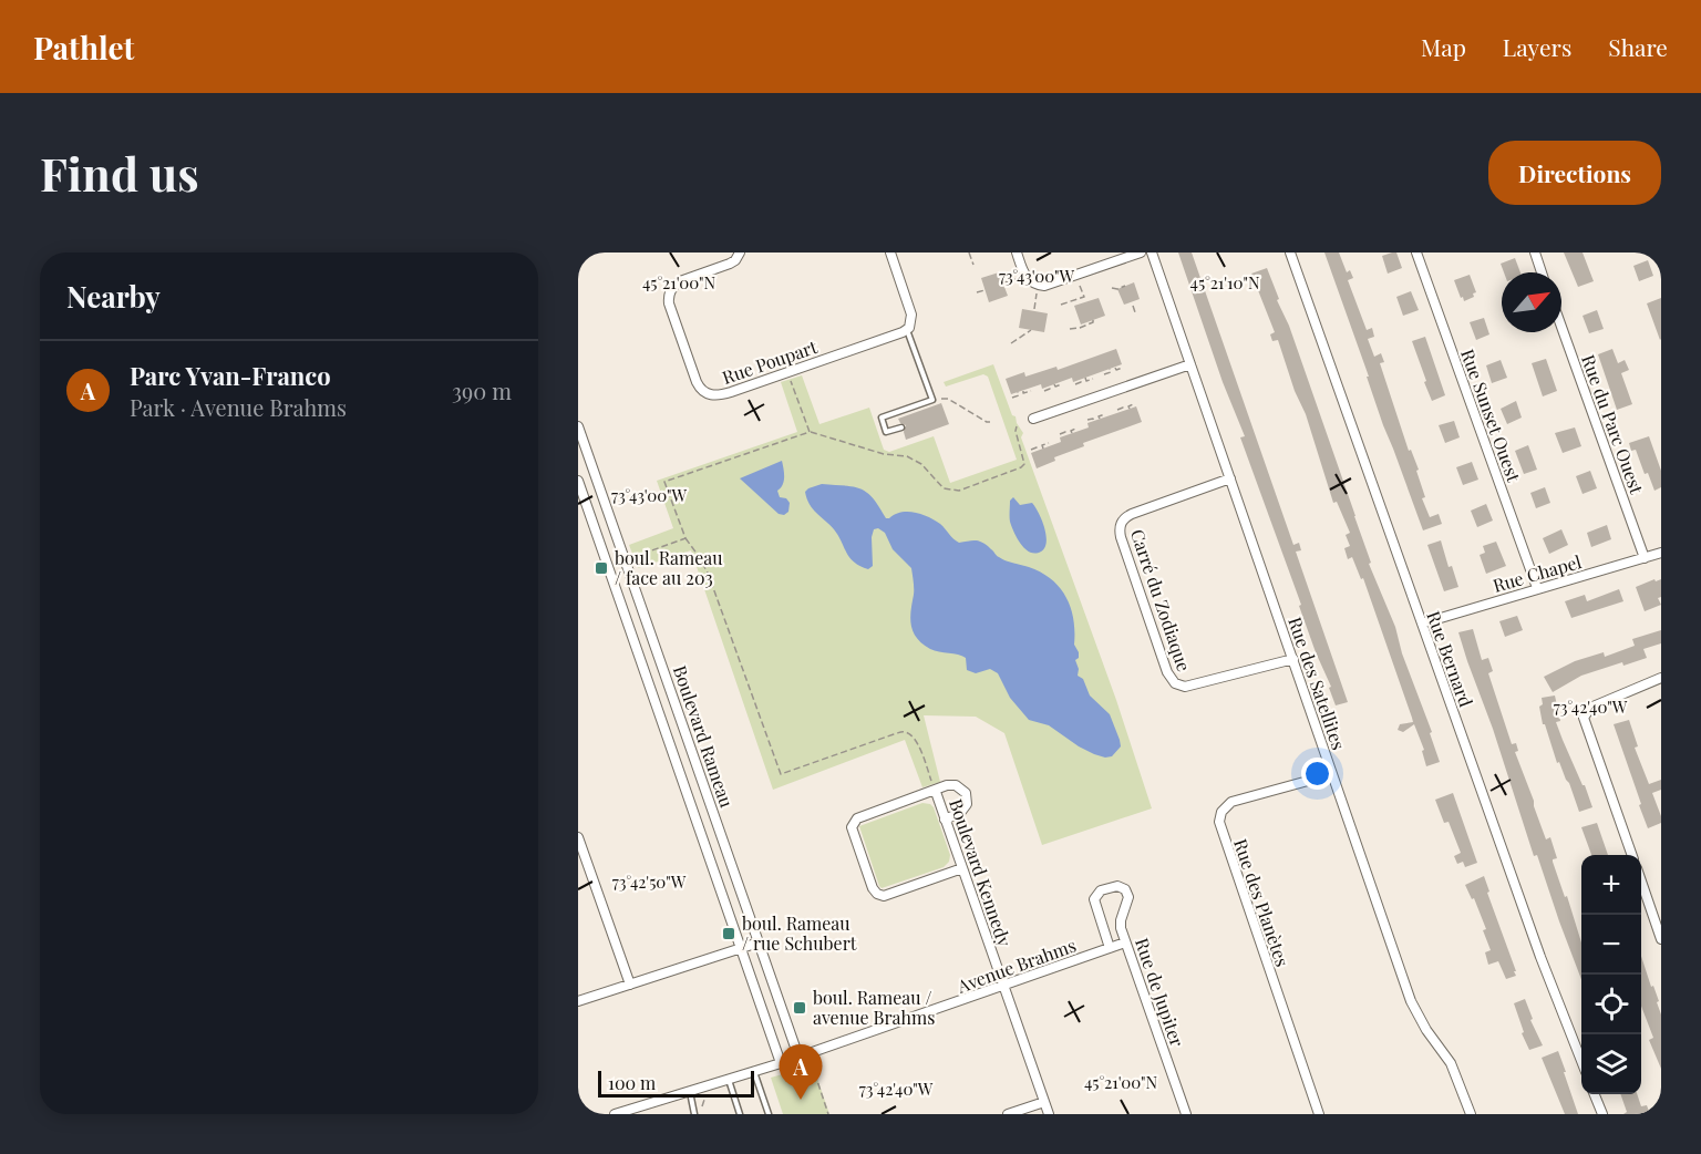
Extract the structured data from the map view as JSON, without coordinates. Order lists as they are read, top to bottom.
{
  "streets": {
    "street": [
      "Rue Poupart",
      "Rue Sunset Ouest",
      "Rue du Parc Ouest",
      "Rue Chapel",
      "Carré du Zodiaque",
      "Rue Bernard",
      "Rue des Satellites",
      "Boulevard Rameau",
      "Boulevard Kennedy",
      "Rue des Planètes",
      "Avenue Brahms",
      "Rue de Jupiter"
    ]
  },
  "crossings": [
    ["Rue Sunset Ouest", "Rue Chapel"],
    ["Rue du Parc Ouest", "Rue Chapel"],
    ["Rue Chapel", "Rue Bernard"],
    ["Carré du Zodiaque", "Rue des Satellites"],
    ["Rue des Satellites", "Rue des Planètes"],
    ["Boulevard Rameau", "Avenue Brahms"],
    ["Boulevard Kennedy", "Avenue Brahms"],
    ["Avenue Brahms", "Rue de Jupiter"]
  ],
  "places": {
    "transit": ["boul. Rameau / face au 203", "boul. Rameau / rue Schubert", "boul. Rameau / avenue Brahms"]
  },
  "scale_bar": "100 m",
  "north": "top right",
  "page": {
    "header": "Pathlet",
    "nav": ["Map", "Layers", "Share"],
    "buttons": "Directions",
    "title": "Find us",
    "heading": "Nearby",
    "list": [
      {
        "mark": "A",
        "name": "Parc Yvan-Franco",
        "note": "Park · Avenue Brahms",
        "value": "390 m"
      }
    ],
    "map_buttons": ["+", "−"],
    "pins": "A",
    "scale": "100 m"
  },
  "coordinates": [
    "73°43'00\"W",
    "45°21'00\"N",
    "45°21'10\"N",
    "73°42'40\"W",
    "73°42'50\"W"
  ]
}
